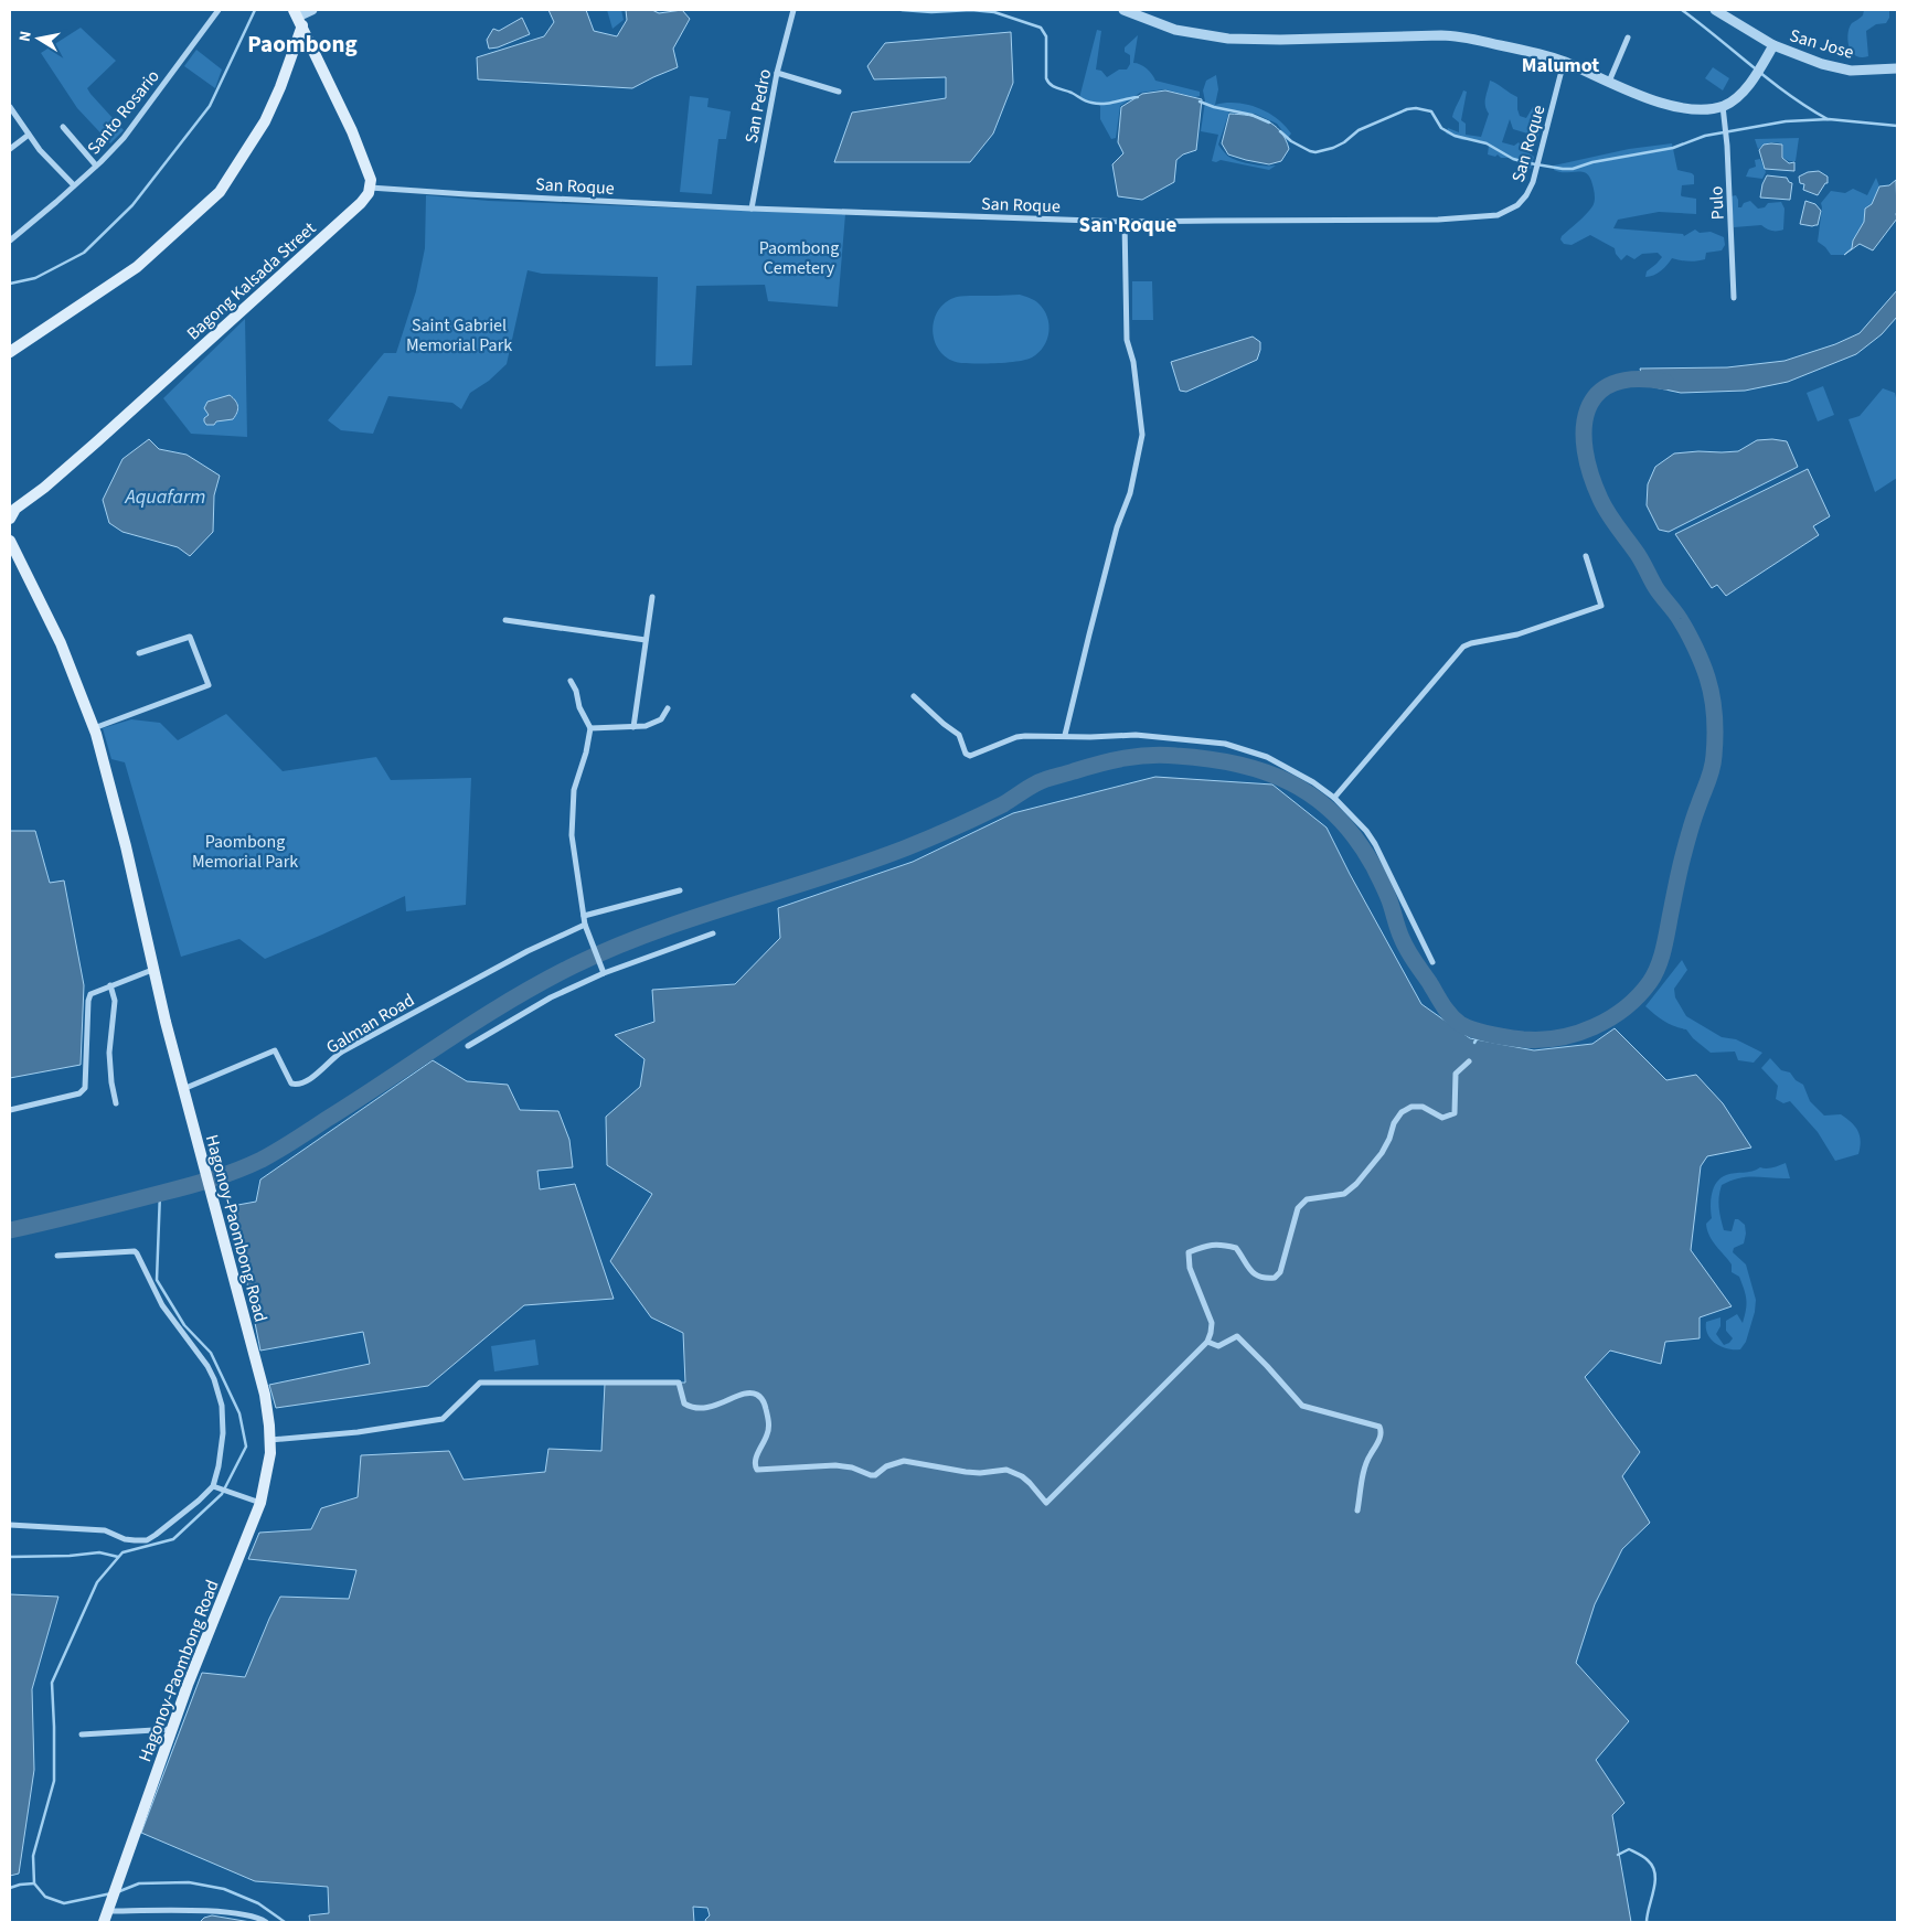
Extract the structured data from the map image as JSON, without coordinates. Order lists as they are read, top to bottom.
{
  "streets": {
    "main road": ["Bagong Kalsada Street", "Hagonoy-Paombong Road"],
    "street": [
      "San Jose",
      "San Pedro",
      "Santo Rosario",
      "San Roque",
      "Pulo",
      "Galman Road"
    ]
  },
  "crossings": [
    ["San Pedro", "San Roque"],
    ["San Roque", "Bagong Kalsada Street"],
    ["Galman Road", "Hagonoy-Paombong Road"]
  ],
  "districts": ["Paombong", "Malumot", "San Roque"],
  "water": ["Aquafarm"],
  "parks": ["Paombong Cemetery", "Saint Gabriel Memorial Park", "Paombong Memorial Park"],
  "north": "left"
}
